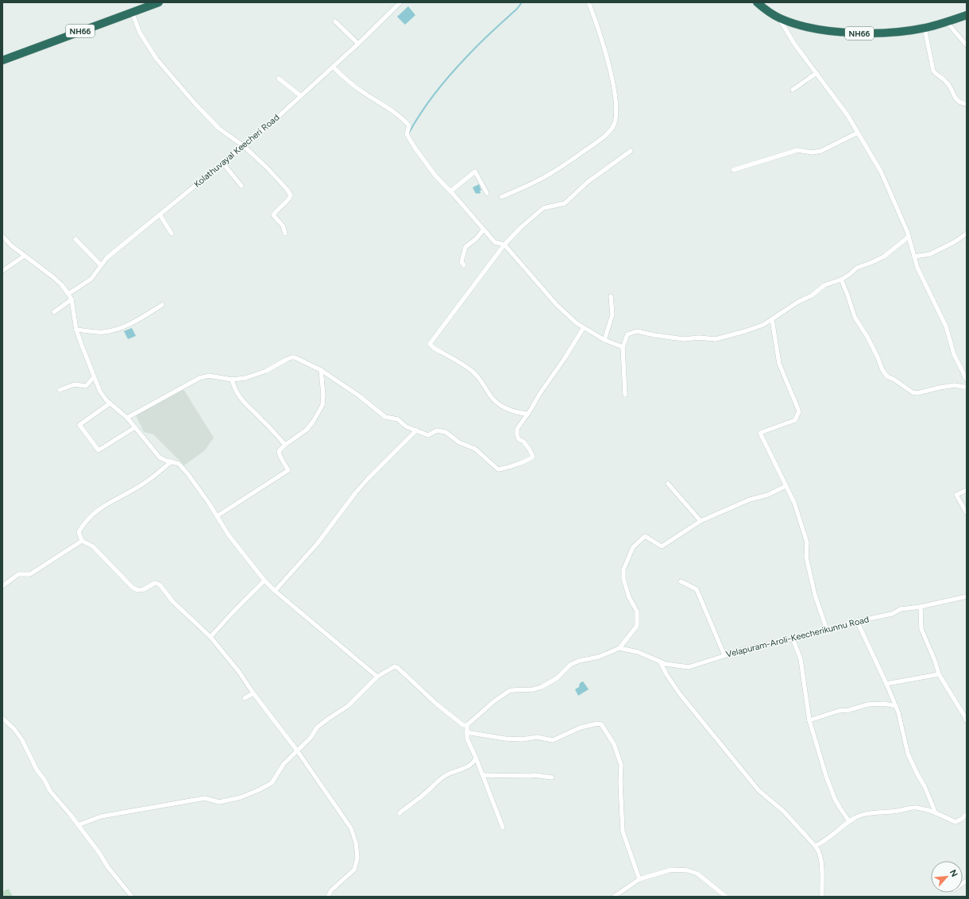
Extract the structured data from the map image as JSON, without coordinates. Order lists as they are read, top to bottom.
{
  "streets": {
    "highway": ["NH66"],
    "street": ["Kolathuvayal Keecheri Road", "Velapuram-Aroli-Keecherikunnu Road"]
  },
  "north": "top right"
}
